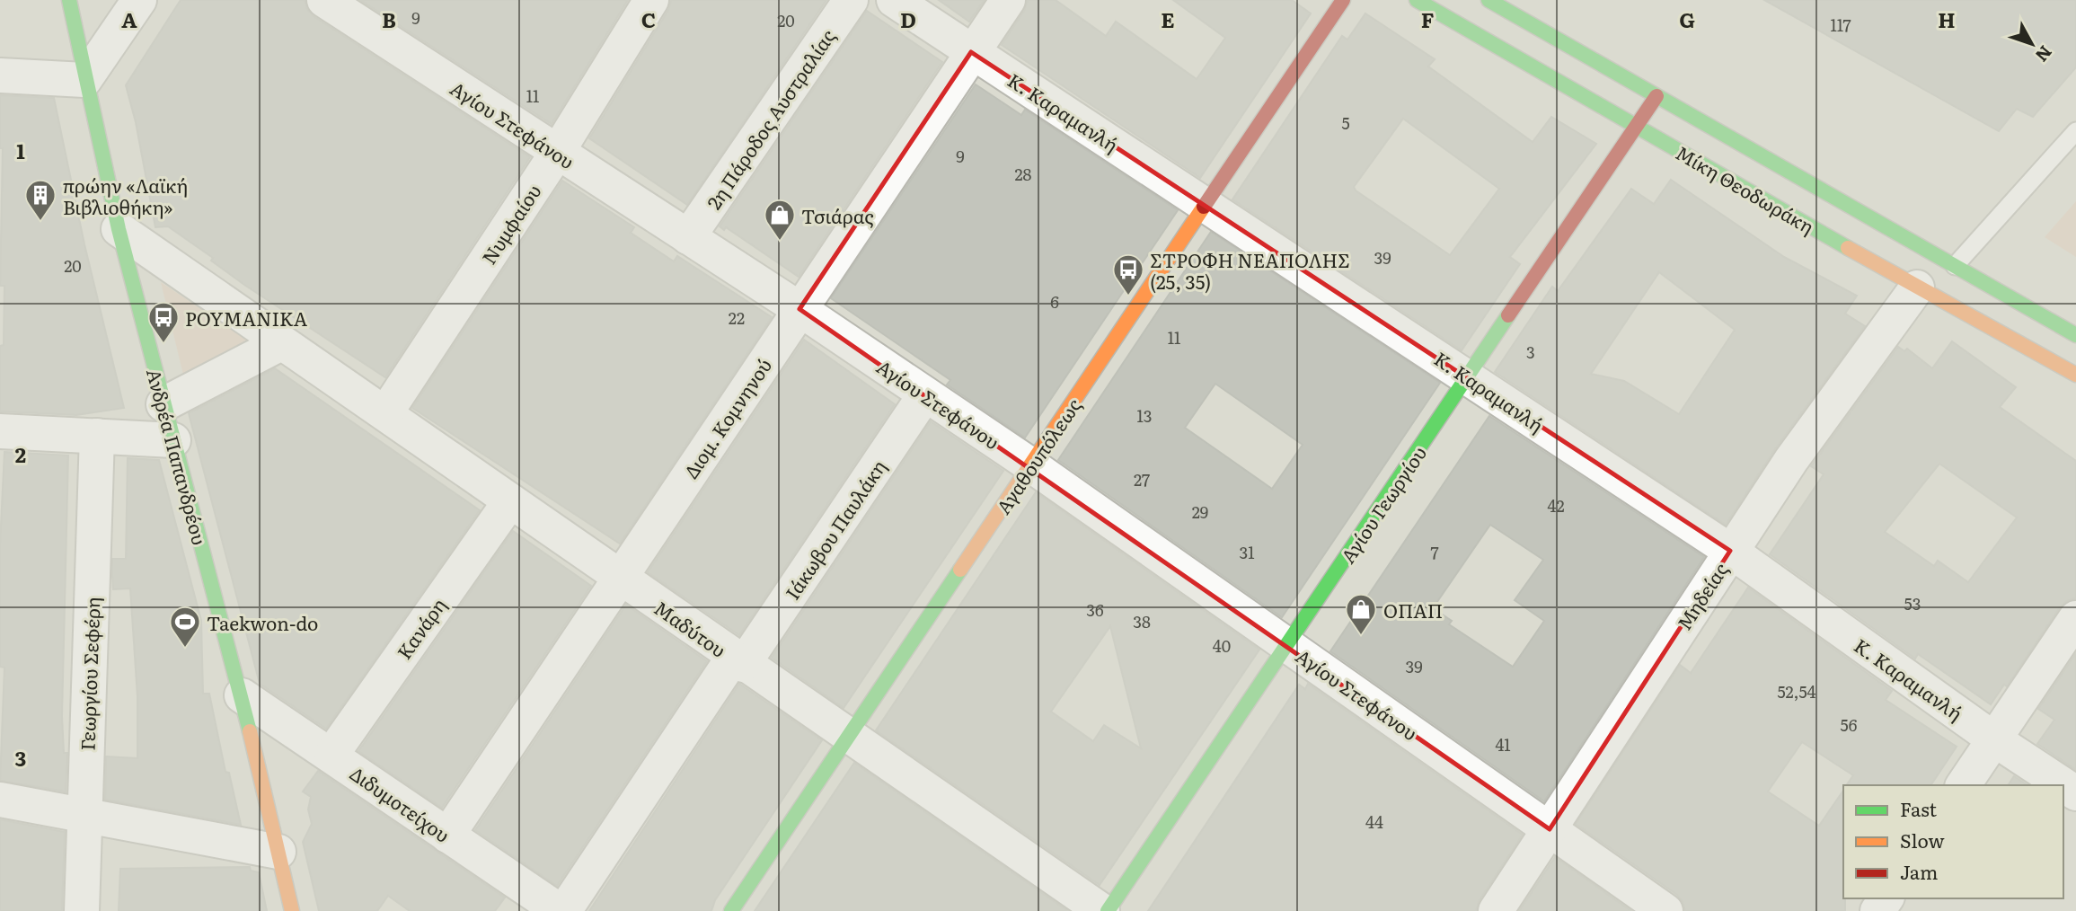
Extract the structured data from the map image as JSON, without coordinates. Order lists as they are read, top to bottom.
{
  "streets": {
    "main road": [
      "Μίκη Θεοδωράκη",
      "Αγαθουπόλεως",
      "Ανδρέα Παπανδρέου",
      "Αγίου Γεωργίου"
    ],
    "street": [
      "Κ. Καραμανλή",
      "2η Πάροδος Αυστραλίας",
      "Αγίου Στεφάνου",
      "Νυμφαίου",
      "Διομ. Κομνηνού",
      "Ιάκωβου Παυλάκη",
      "Μηδείας",
      "Κανάρη",
      "Μαδύτου",
      "Γεωργίου Σεφέρη",
      "Διδυμοτείχου"
    ]
  },
  "crossings": [
    ["Κ. Καραμανλή", "Διομ. Κομνηνού"],
    ["Κ. Καραμανλή", "Αγαθουπόλεως"],
    ["Κ. Καραμανλή", "Αγίου Γεωργίου"],
    ["Κ. Καραμανλή", "Μηδείας"],
    ["2η Πάροδος Αυστραλίας", "Αγίου Στεφάνου"],
    ["Αγίου Στεφάνου", "Νυμφαίου"],
    ["Αγίου Στεφάνου", "Διομ. Κομνηνού"],
    ["Αγίου Στεφάνου", "Αγαθουπόλεως"],
    ["Αγίου Στεφάνου", "Αγίου Γεωργίου"],
    ["Αγίου Στεφάνου", "Ιάκωβου Παυλάκη"],
    ["Αγίου Στεφάνου", "Μηδείας"],
    ["Μίκη Θεοδωράκη", "Αγίου Γεωργίου"],
    ["Μίκη Θεοδωράκη", "Μηδείας"],
    ["Νυμφαίου", "Μαδύτου"],
    ["Διομ. Κομνηνού", "Μαδύτου"],
    ["Διομ. Κομνηνού", "Διδυμοτείχου"],
    ["Αγαθουπόλεως", "Μαδύτου"],
    ["Ανδρέα Παπανδρέου", "Μαδύτου"],
    ["Ανδρέα Παπανδρέου", "Διδυμοτείχου"],
    ["Ιάκωβου Παυλάκη", "Μαδύτου"],
    ["Κανάρη", "Μαδύτου"],
    ["Κανάρη", "Διδυμοτείχου"]
  ],
  "places": {
    "building": ["πρώην «Λαϊκή Βιβλιοθήκη»"],
    "shop": ["Τσιάρας", "ΟΠΑΠ"],
    "bus stop": ["ΣΤΡΟΦΗ ΝΕΑΠΟΛΗΣ (25, 35)", "ΡΟΥΜΑΝΙΚΑ"],
    "sports": ["Taekwon-do"]
  },
  "house_numbers": [
    "9",
    "20",
    "117",
    "11",
    "5",
    "9",
    "28",
    "39",
    "20",
    "6",
    "22",
    "11",
    "3",
    "13",
    "27",
    "42",
    "29",
    "31",
    "7",
    "53",
    "36",
    "38",
    "40",
    "39",
    "52,54",
    "56",
    "41",
    "44"
  ],
  "legend": ["Fast", "Slow", "Jam"],
  "north": "bottom right",
  "grid": {
    "columns": [
      "A",
      "B",
      "C",
      "D",
      "E",
      "F",
      "G",
      "H"
    ],
    "rows": ["1", "2", "3"]
  }
}
